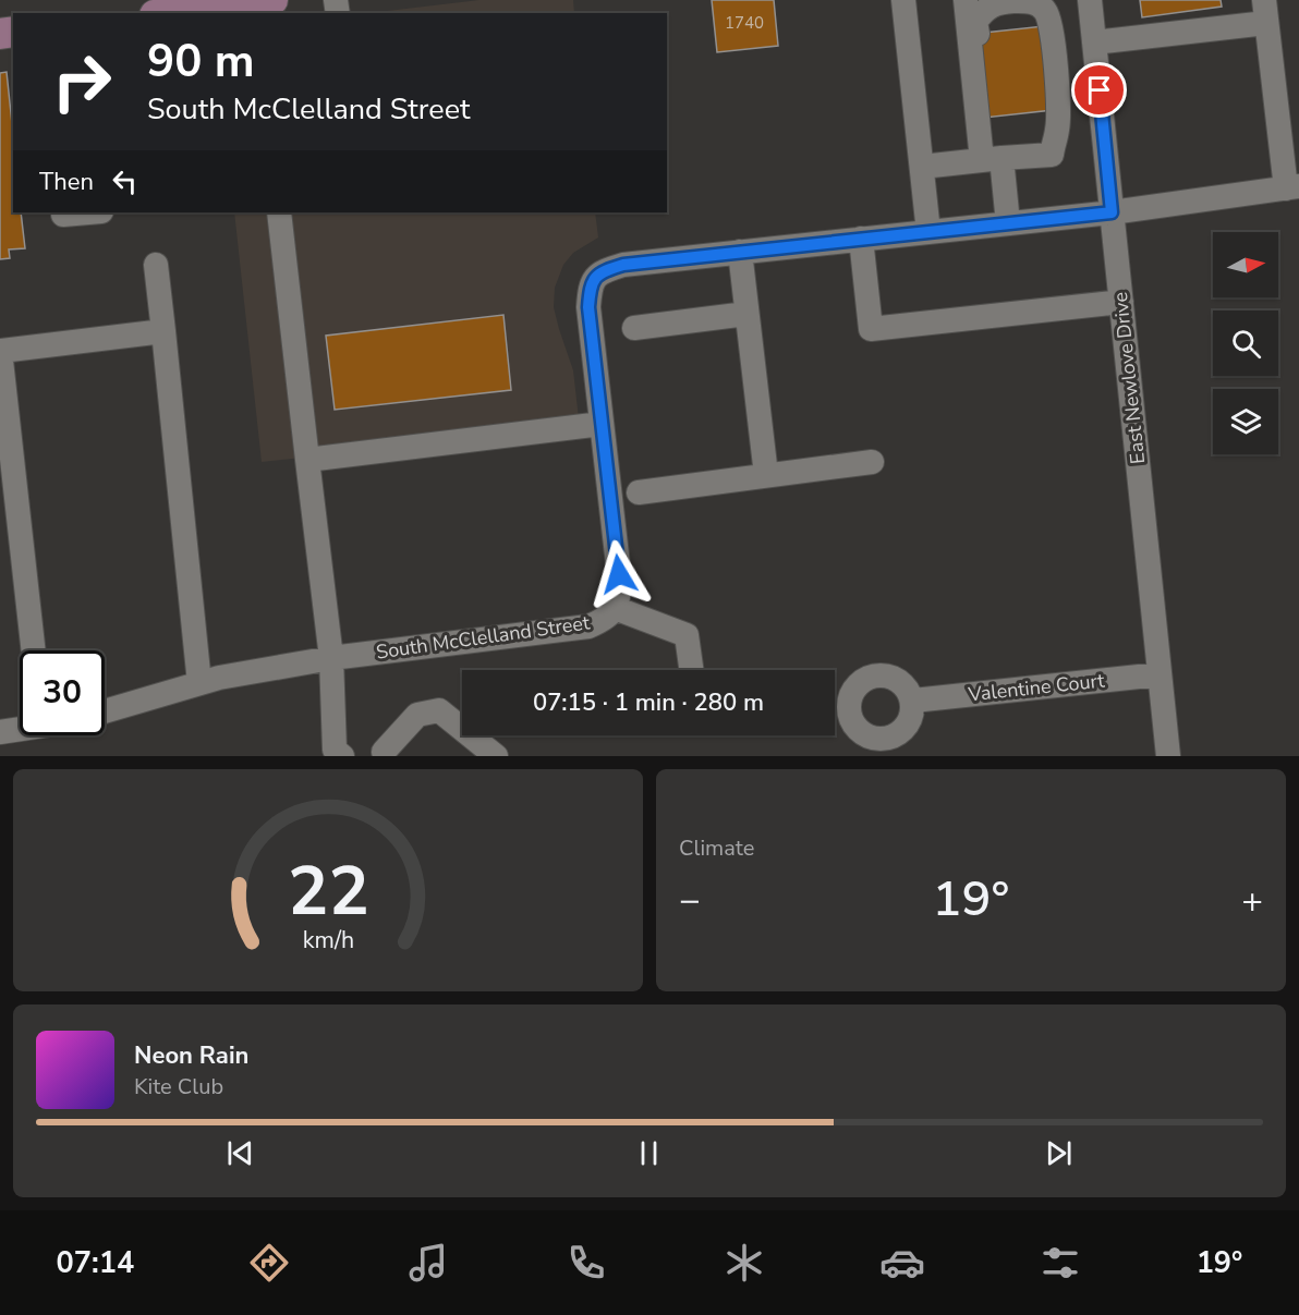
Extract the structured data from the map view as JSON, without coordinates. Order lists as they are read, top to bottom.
{
  "streets": {
    "street": ["East Newlove Drive", "South McClelland Street", "Valentine Court"]
  },
  "crossings": [
    ["East Newlove Drive", "South McClelland Street"],
    ["East Newlove Drive", "Valentine Court"]
  ],
  "house_numbers": ["1740"],
  "north": "right",
  "page": {
    "turn": ["90 m", "South McClelland Street"],
    "then": "Then",
    "limit": "30",
    "trip": "07:15 · 1 min · 280 m",
    "tile": "Climate",
    "heat": ["−", "19°", "+"],
    "song": ["Neon Rain", "Kite Club"],
    "tabs": ["07:14", "19°"],
    "gauge": ["22", "km/h"]
  }
}
